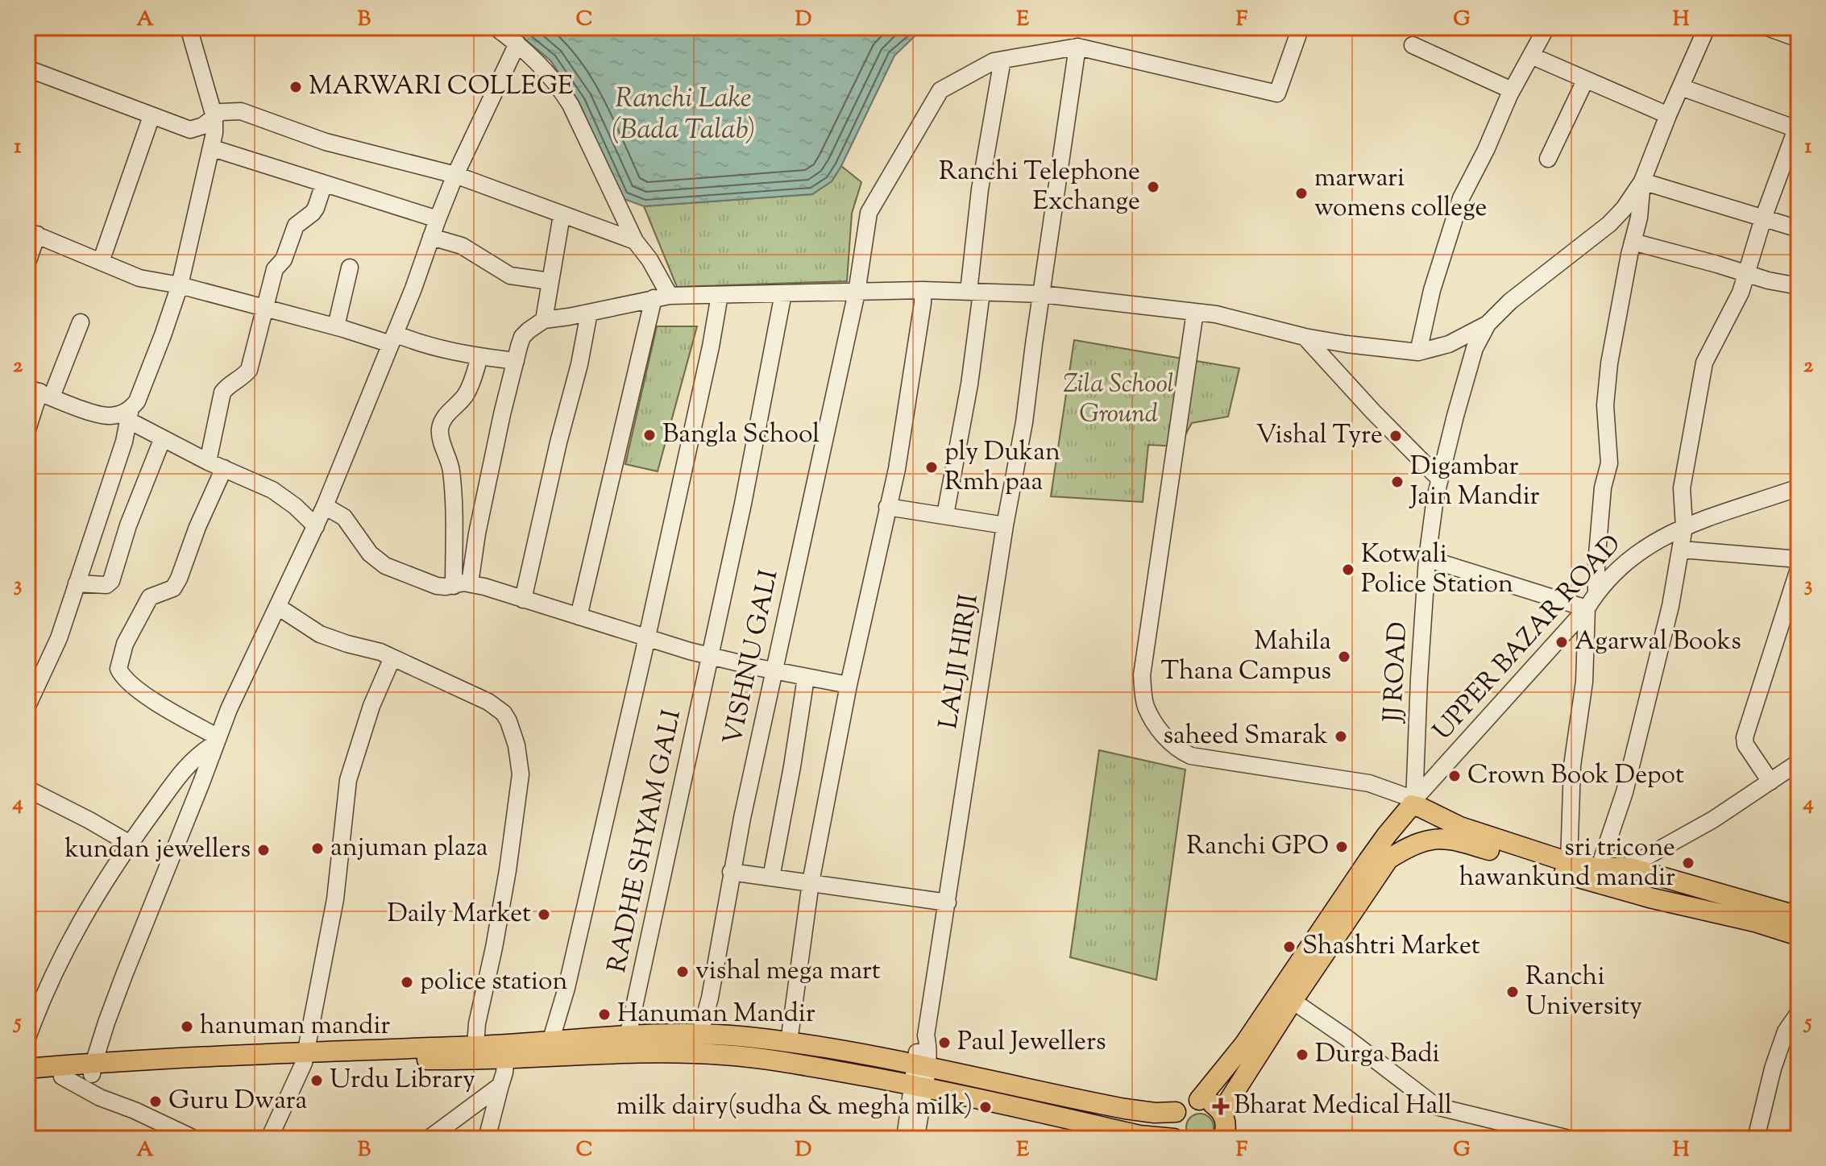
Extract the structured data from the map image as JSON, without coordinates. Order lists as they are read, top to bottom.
{
  "streets": {
    "street": [
      "UPPER BAZAR ROAD",
      "VISHNU GALI",
      "LALJI HIRJI",
      "JJ ROAD",
      "RADHE SHYAM GALI"
    ]
  },
  "crossings": [
    ["UPPER BAZAR ROAD", "JJ ROAD"],
    ["VISHNU GALI", "LALJI HIRJI"]
  ],
  "water": ["Ranchi Lake (Bada Talab)"],
  "parks": ["Zila School Ground"],
  "places": {
    "other": [
      "MARWARI COLLEGE",
      "Ranchi Telephone Exchange",
      "marwari womens college",
      "Bangla School",
      "Vishal Tyre",
      "ply Dukan Rmh paa",
      "Digambar Jain Mandir",
      "Kotwali Police Station",
      "Agarwal Books",
      "Mahila Thana Campus",
      "saheed Smarak",
      "Crown Book Depot",
      "Ranchi GPO",
      "anjuman plaza",
      "kundan jewellers",
      "sri tricone hawankund mandir",
      "Daily Market",
      "Shashtri Market",
      "vishal mega mart",
      "police station",
      "Ranchi University",
      "Hanuman Mandir",
      "hanuman mandir",
      "Paul Jewellers",
      "Durga Badi",
      "Urdu Library",
      "Guru Dwara",
      "milk dairy(sudha & megha milk)"
    ],
    "health": ["Bharat Medical Hall"]
  },
  "grid": {
    "columns": [
      "A",
      "B",
      "C",
      "D",
      "E",
      "F",
      "G",
      "H"
    ],
    "rows": [
      "1",
      "2",
      "3",
      "4",
      "5"
    ]
  }
}
